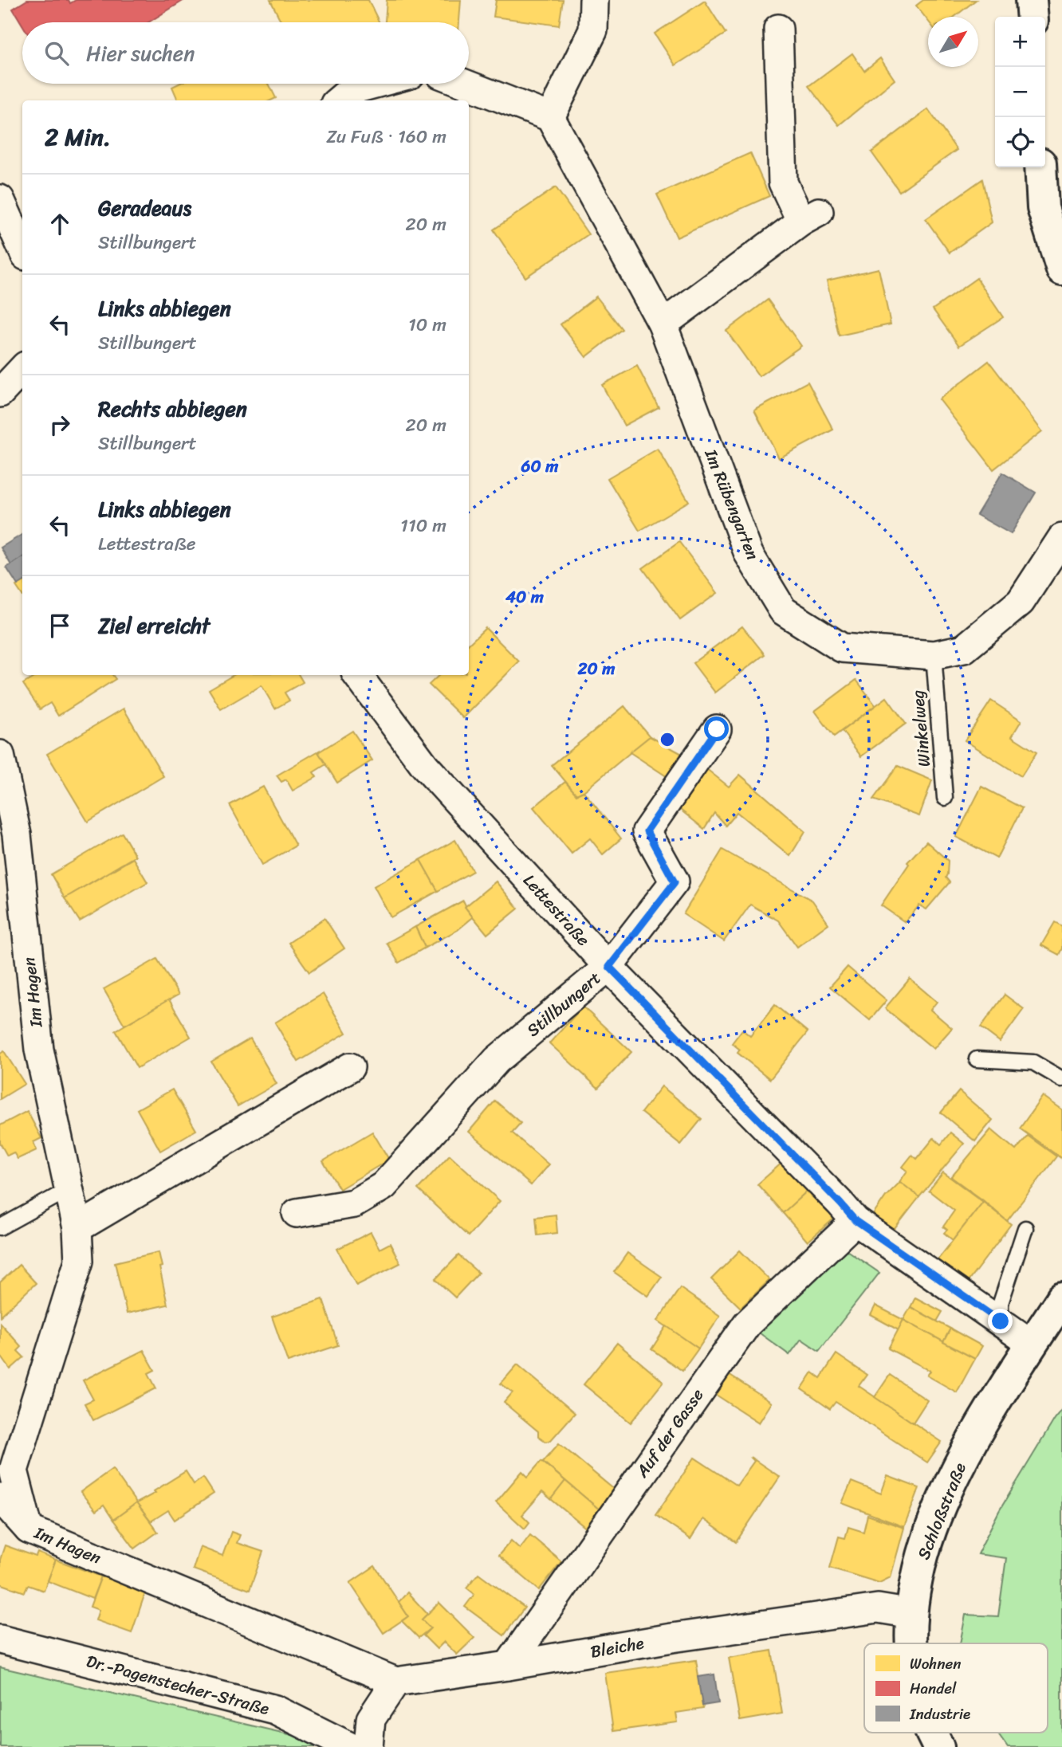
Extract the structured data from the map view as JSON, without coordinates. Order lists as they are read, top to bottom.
{
  "streets": {
    "main road": ["Schloßstraße"],
    "street": [
      "Im Rübengarten",
      "Lettestraße",
      "Im Hagen",
      "Stillbungert",
      "Auf der Gasse",
      "Bleiche",
      "Dr.-Pagenstecher-Straße"
    ],
    "lane": ["Winkelweg"]
  },
  "crossings": [
    ["Im Rübengarten", "Winkelweg"],
    ["Lettestraße", "Stillbungert"],
    ["Lettestraße", "Auf der Gasse"],
    ["Lettestraße", "Schloßstraße"],
    ["Im Hagen", "Bleiche"],
    ["Auf der Gasse", "Bleiche"],
    ["Schloßstraße", "Bleiche"]
  ],
  "legend": ["Wohnen", "Handel", "Industrie"],
  "north": "top right",
  "page": {
    "map_buttons": ["+", "−"],
    "search": "Hier suchen",
    "heading": ["2 Min.", "Zu Fuß · 160 m"],
    "list": [
      ["Geradeaus", "Stillbungert", "20 m"],
      ["Links abbiegen", "Stillbungert", "10 m"],
      ["Rechts abbiegen", "Stillbungert", "20 m"],
      ["Links abbiegen", "Lettestraße", "110 m"],
      "Ziel erreicht"
    ]
  },
  "rings": ["60 m", "40 m", "20 m"]
}
